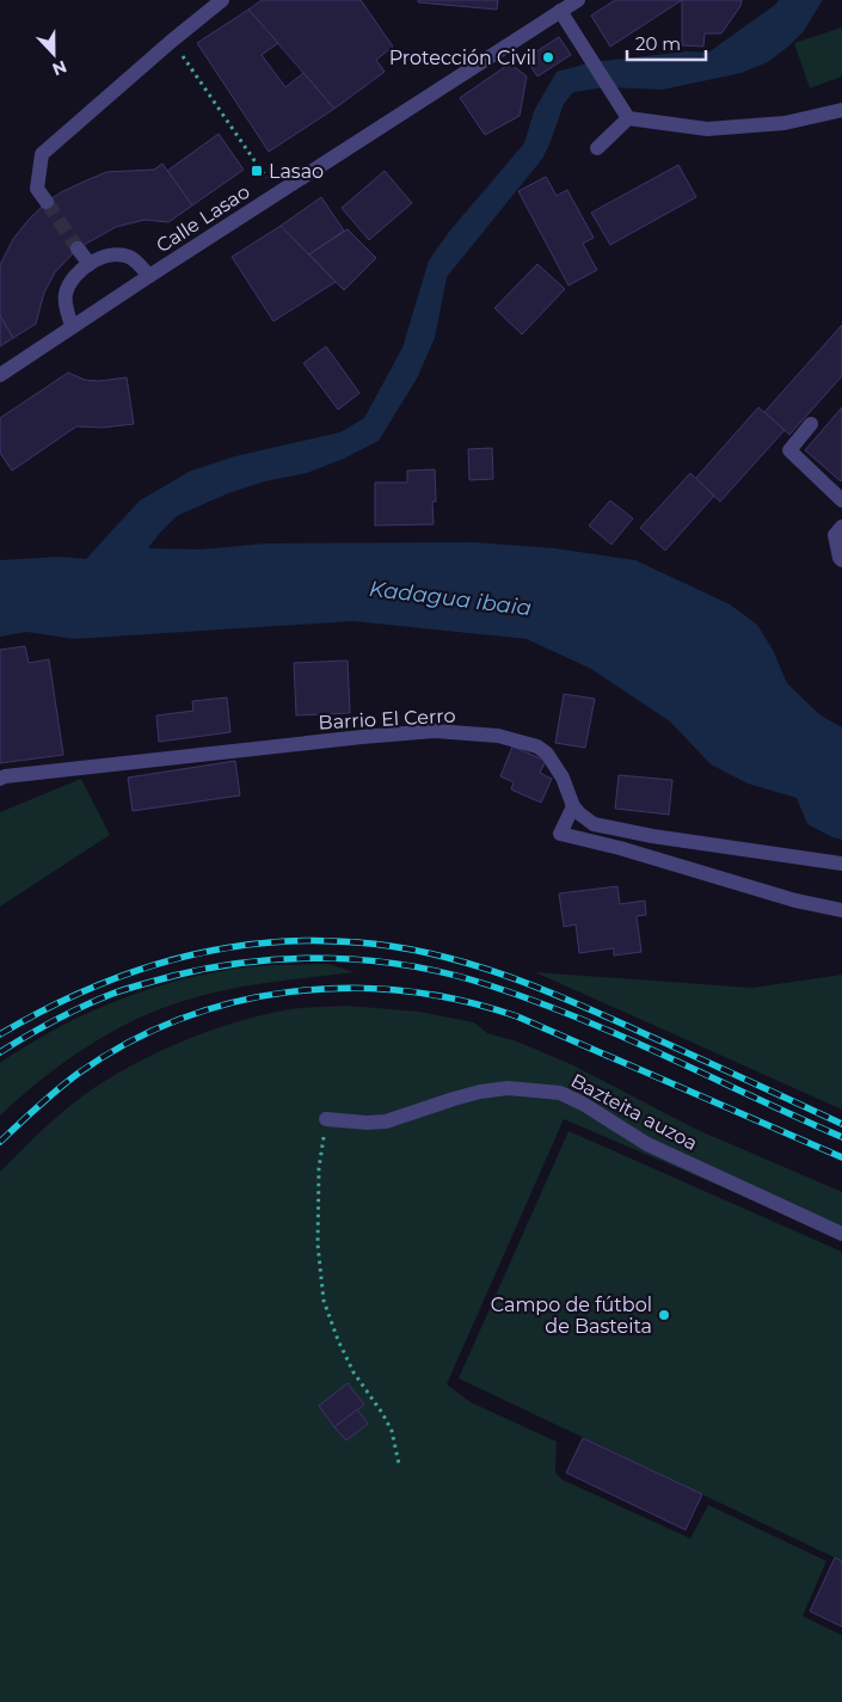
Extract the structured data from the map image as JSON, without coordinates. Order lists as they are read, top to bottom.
{
  "streets": {
    "street": ["Calle Lasao", "Barrio El Cerro", "Bazteita auzoa"]
  },
  "water": ["Kadagua ibaia"],
  "places": {
    "other": ["Protección Civil", "Campo de fútbol de Basteita"],
    "transit": ["Lasao"]
  },
  "scale_bar": "20 m",
  "north": "bottom"
}
